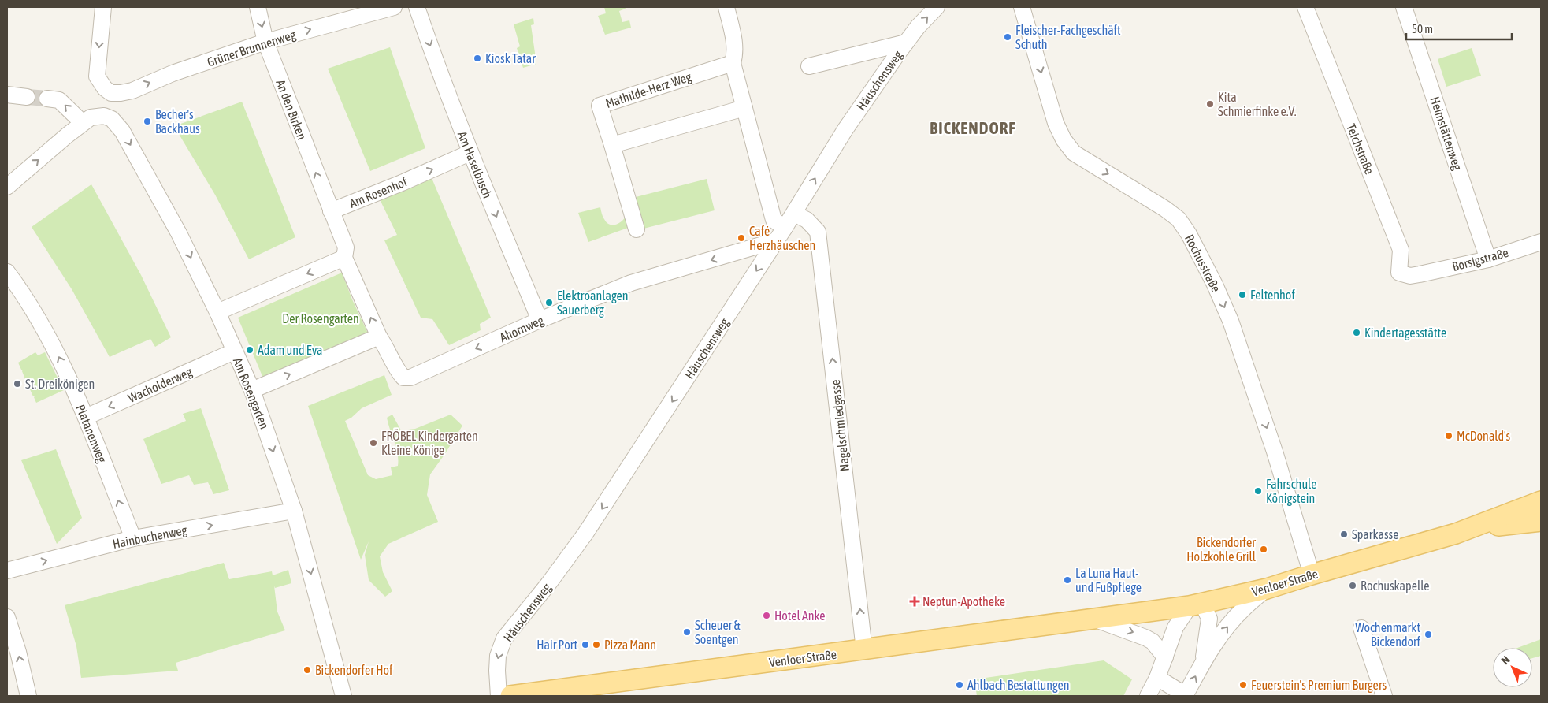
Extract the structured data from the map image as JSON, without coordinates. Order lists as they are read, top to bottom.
{
  "streets": {
    "main road": ["Venloer Straße"],
    "street": [
      "Grüner Brunnenweg",
      "Häuschensweg",
      "Mathilde-Herz-Weg",
      "An den Birken",
      "Heimstättenweg",
      "Teichstraße",
      "Am Haselbusch",
      "Am Rosenhof",
      "Borsigstraße",
      "Rochusstraße",
      "Ahornweg",
      "Wacholderweg",
      "Am Rosengarten",
      "Nagelschmiedgasse",
      "Platanenweg",
      "Hainbuchenweg"
    ]
  },
  "crossings": [
    ["Grüner Brunnenweg", "An den Birken"],
    ["Häuschensweg", "Ahornweg"],
    ["Häuschensweg", "Nagelschmiedgasse"],
    ["An den Birken", "Am Rosenhof"],
    ["Heimstättenweg", "Borsigstraße"],
    ["Teichstraße", "Borsigstraße"],
    ["Am Haselbusch", "Am Rosenhof"],
    ["Am Haselbusch", "Ahornweg"],
    ["Rochusstraße", "Venloer Straße"],
    ["Wacholderweg", "Am Rosengarten"],
    ["Wacholderweg", "Platanenweg"],
    ["Am Rosengarten", "Hainbuchenweg"],
    ["Nagelschmiedgasse", "Venloer Straße"],
    ["Platanenweg", "Hainbuchenweg"]
  ],
  "one_way": [
    "Am Haselbusch",
    "Am Rosenhof",
    "Rochusstraße",
    "Ahornweg",
    "Wacholderweg",
    "Am Rosengarten",
    "Nagelschmiedgasse",
    "Platanenweg",
    "Hainbuchenweg"
  ],
  "districts": ["BICKENDORF"],
  "parks": ["Der Rosengarten"],
  "places": {
    "other": [
      "Fleischer-Fachgeschäft Schuth",
      "Kiosk Tatar",
      "Kita Schmierfinke e.V.",
      "Becher's Backhaus",
      "Café Herzhäuschen",
      "Feltenhof",
      "Elektroanlagen Sauerberg",
      "Kindertagesstätte",
      "Adam und Eva",
      "St. Dreikönigen",
      "McDonald's",
      "FRÖBEL Kindergarten Kleine Könige",
      "Fahrschule Königstein",
      "Sparkasse",
      "Bickendorfer Holzkohle Grill",
      "La Luna Haut- und Fußpflege",
      "Rochuskapelle",
      "Hotel Anke",
      "Scheuer & Soentgen",
      "Wochenmarkt Bickendorf",
      "Hair Port",
      "Pizza Mann",
      "Bickendorfer Hof",
      "Ahlbach Bestattungen",
      "Feuerstein's Premium Burgers"
    ],
    "health": ["Neptun-Apotheke"]
  },
  "scale_bar": "50 m",
  "north": "top left"
}
